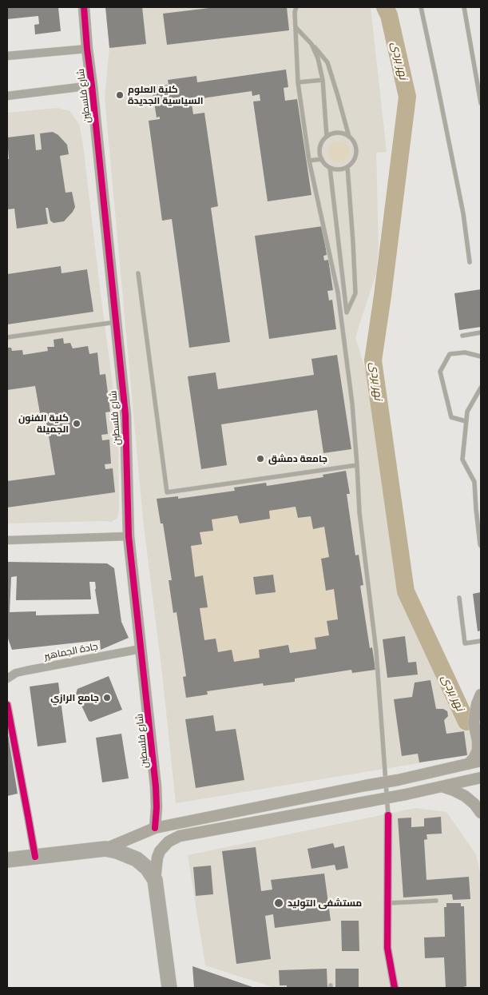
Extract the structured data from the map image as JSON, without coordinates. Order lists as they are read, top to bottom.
{
  "streets": {
    "street": ["شارع فلسطين", "جادة الجماهير"]
  },
  "crossings": [
    ["شارع فلسطين", "جادة الجماهير"]
  ],
  "water": ["نهر بردى"],
  "places": [
    "كلية العلوم السياسية الجديدة",
    "كلية الفنون الجميلة",
    "جامعة دمشق",
    "جامع الرازي",
    "مستشفى التوليد"
  ]
}
